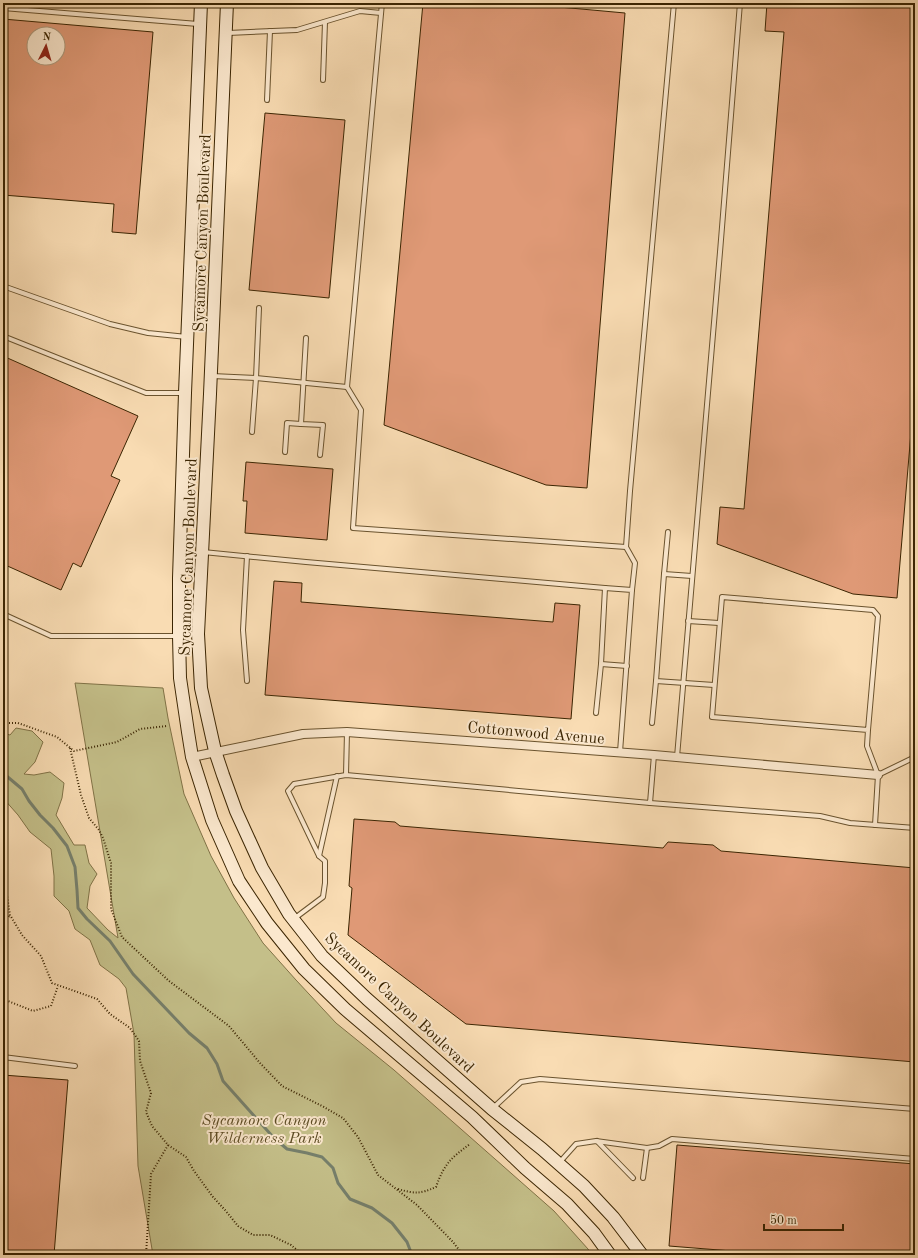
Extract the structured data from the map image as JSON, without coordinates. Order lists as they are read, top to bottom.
{
  "streets": {
    "main road": ["Sycamore Canyon Boulevard"],
    "street": ["Cottonwood Avenue"]
  },
  "crossings": [
    ["Sycamore Canyon Boulevard", "Cottonwood Avenue"]
  ],
  "parks": ["Sycamore Canyon Wilderness Park"],
  "scale_bar": "50 m",
  "north": "top"
}
